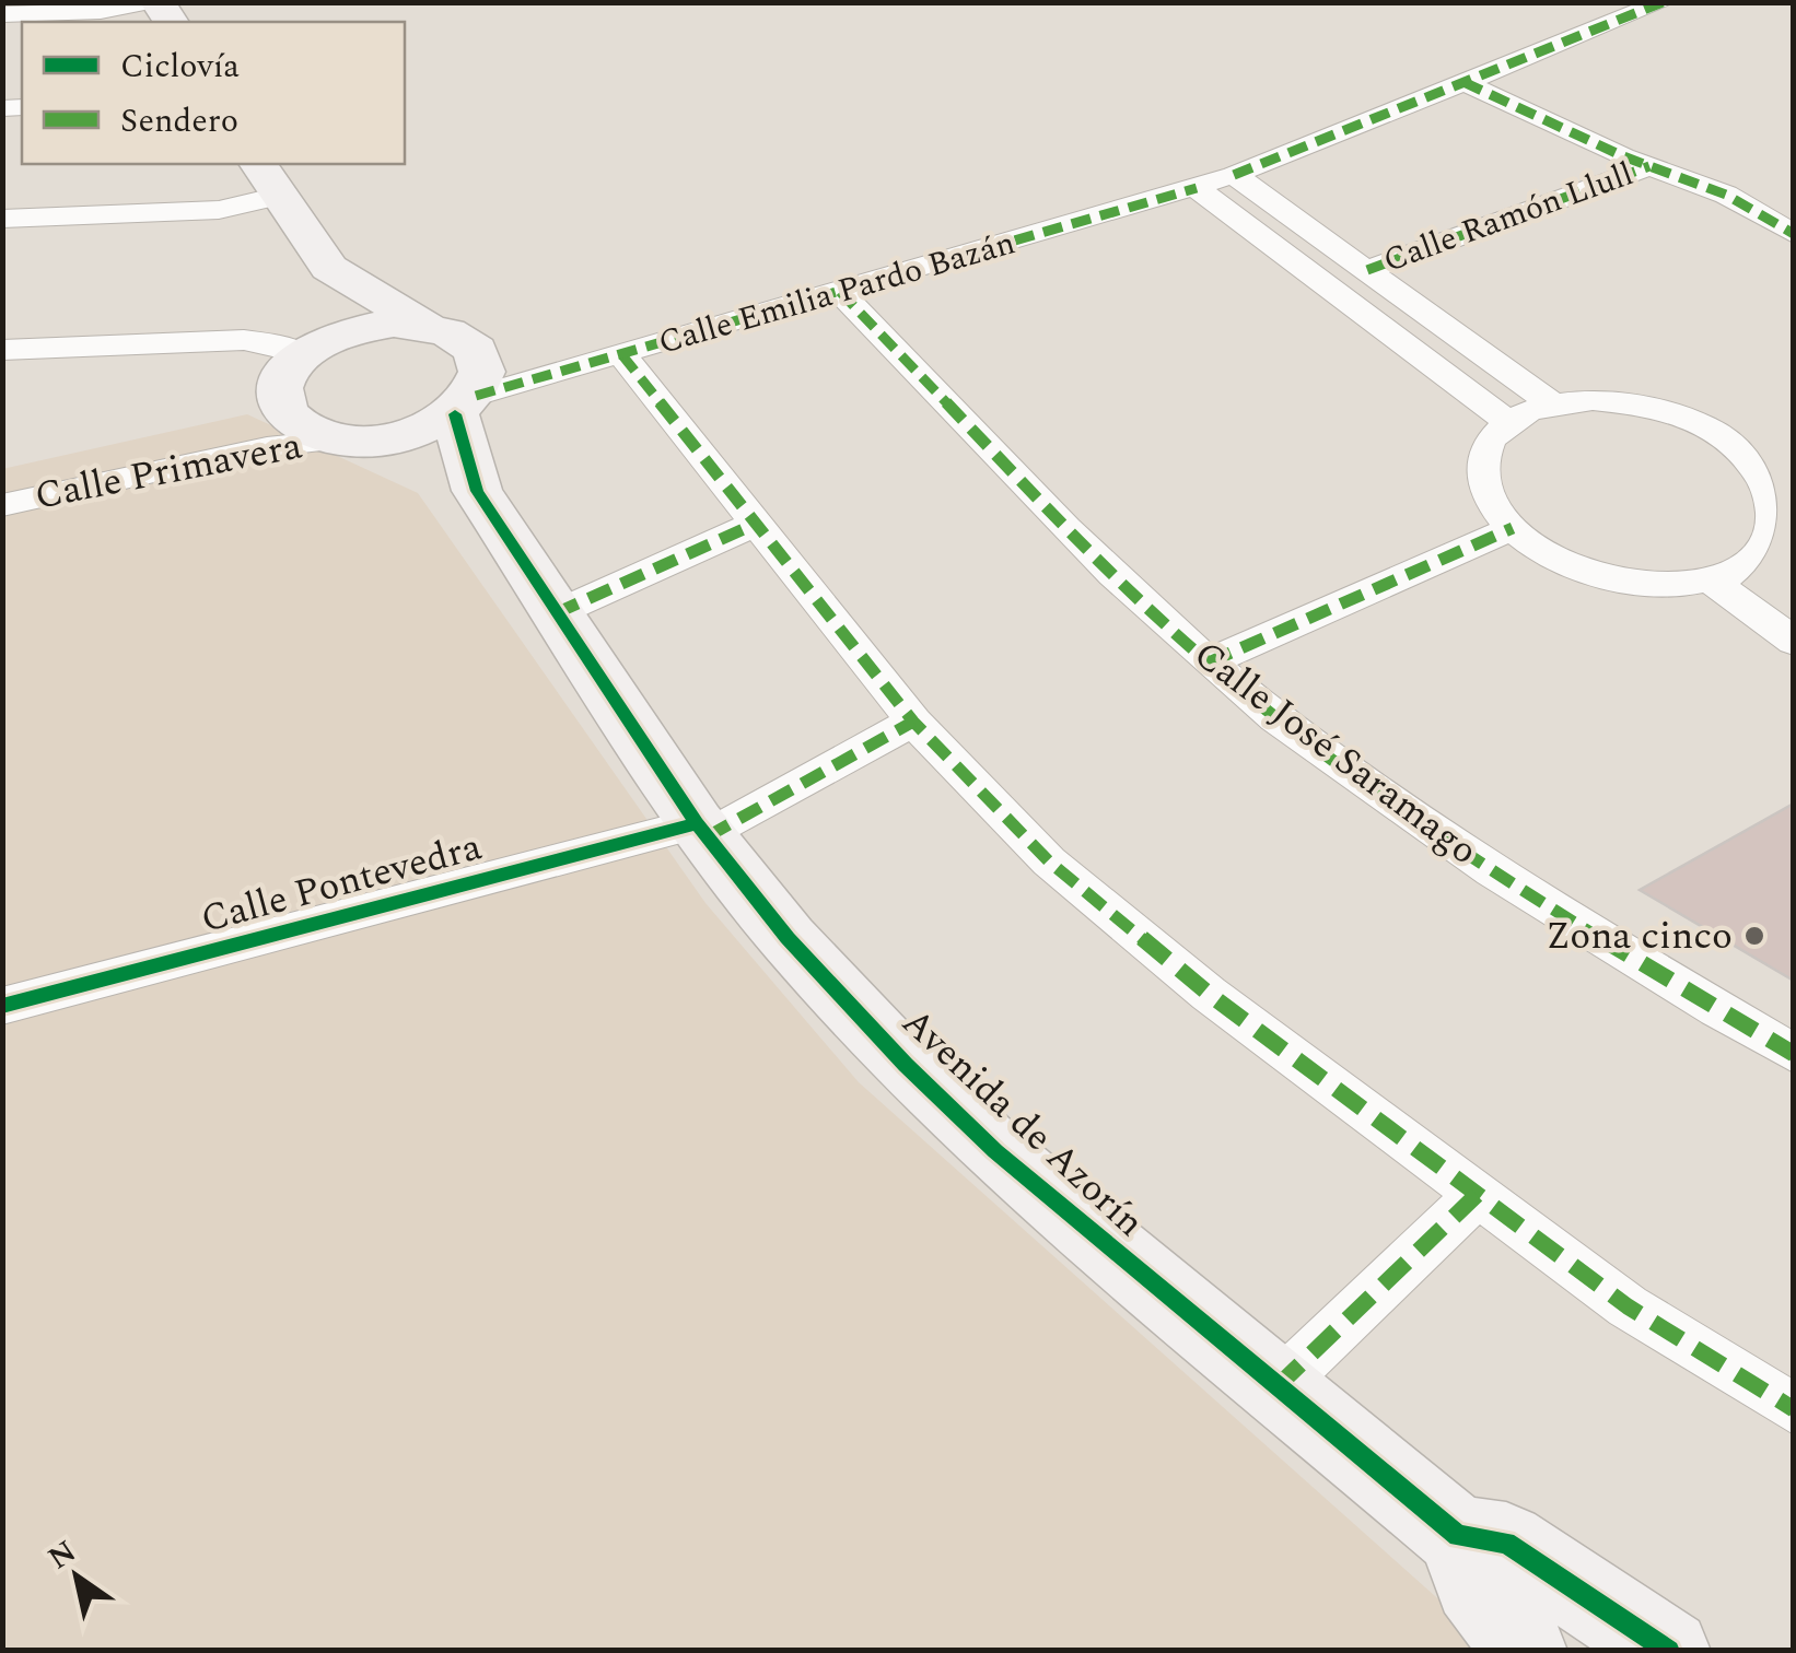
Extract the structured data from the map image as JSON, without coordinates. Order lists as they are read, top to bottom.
{
  "streets": {
    "street": [
      "Calle Ramón Llull",
      "Calle Emilia Pardo Bazán",
      "Calle Primavera",
      "Calle José Saramago",
      "Calle Pontevedra",
      "Avenida de Azorín"
    ]
  },
  "crossings": [
    ["Calle Emilia Pardo Bazán", "Calle José Saramago"],
    ["Calle Pontevedra", "Avenida de Azorín"]
  ],
  "places": ["Zona cinco"],
  "legend": ["Ciclovía", "Sendero"],
  "north": "top left"
}
